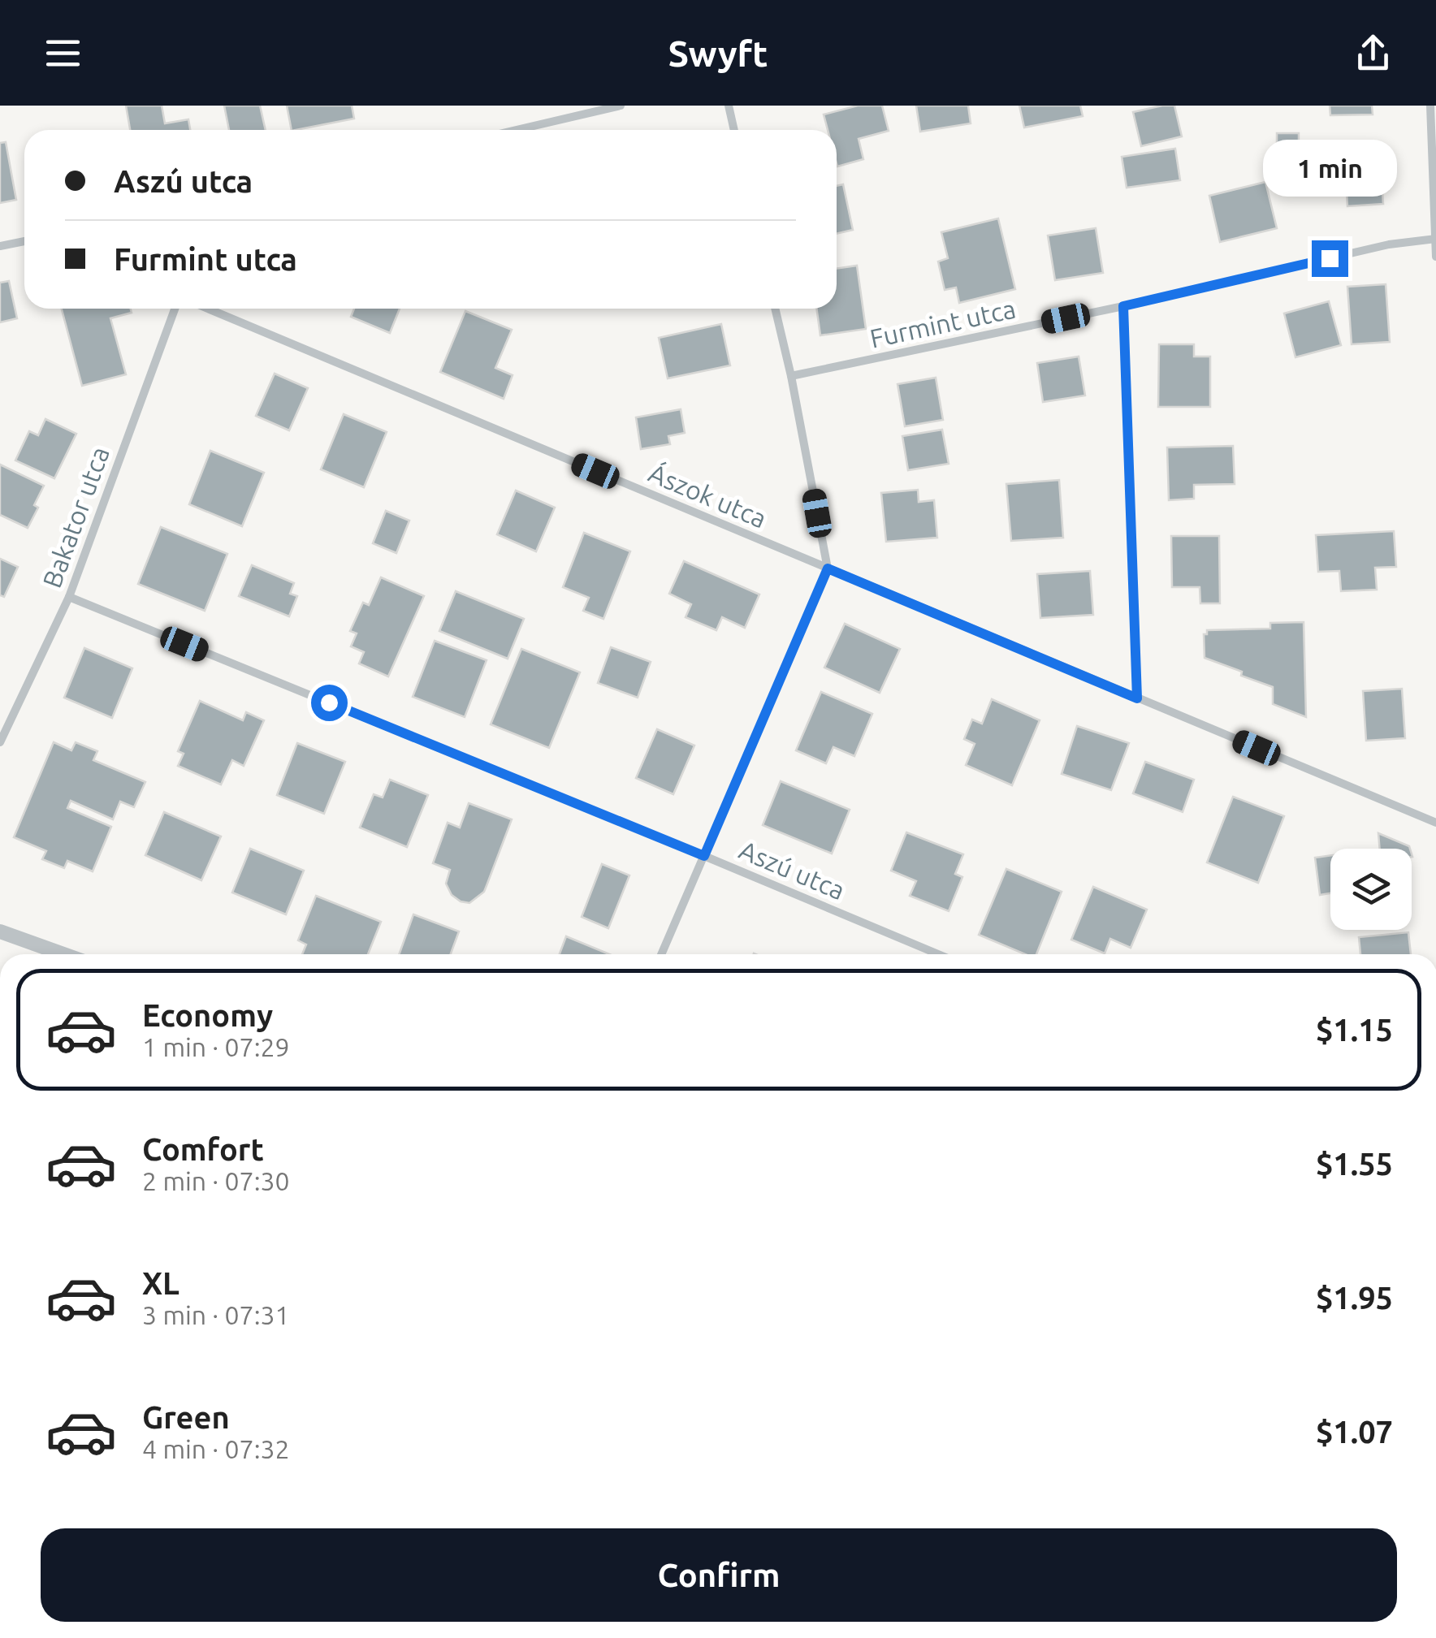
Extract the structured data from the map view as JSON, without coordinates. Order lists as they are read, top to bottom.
{
  "streets": {
    "street": [
      "Furmint utca",
      "Ászok utca",
      "Bakator utca",
      "Aszú utca"
    ]
  },
  "crossings": [
    ["Bakator utca", "Aszú utca"]
  ],
  "page": {
    "header": "Swyft",
    "banner": ["Aszú utca", "Furmint utca"],
    "bubble": "1 min",
    "list": [
      {
        "name": "Economy",
        "note": "1 min · 07:29",
        "value": "$1.15"
      },
      {
        "name": "Comfort",
        "note": "2 min · 07:30",
        "value": "$1.55"
      },
      {
        "name": "XL",
        "note": "3 min · 07:31",
        "value": "$1.95"
      },
      {
        "name": "Green",
        "note": "4 min · 07:32",
        "value": "$1.07"
      }
    ],
    "buttons": "Confirm"
  }
}
